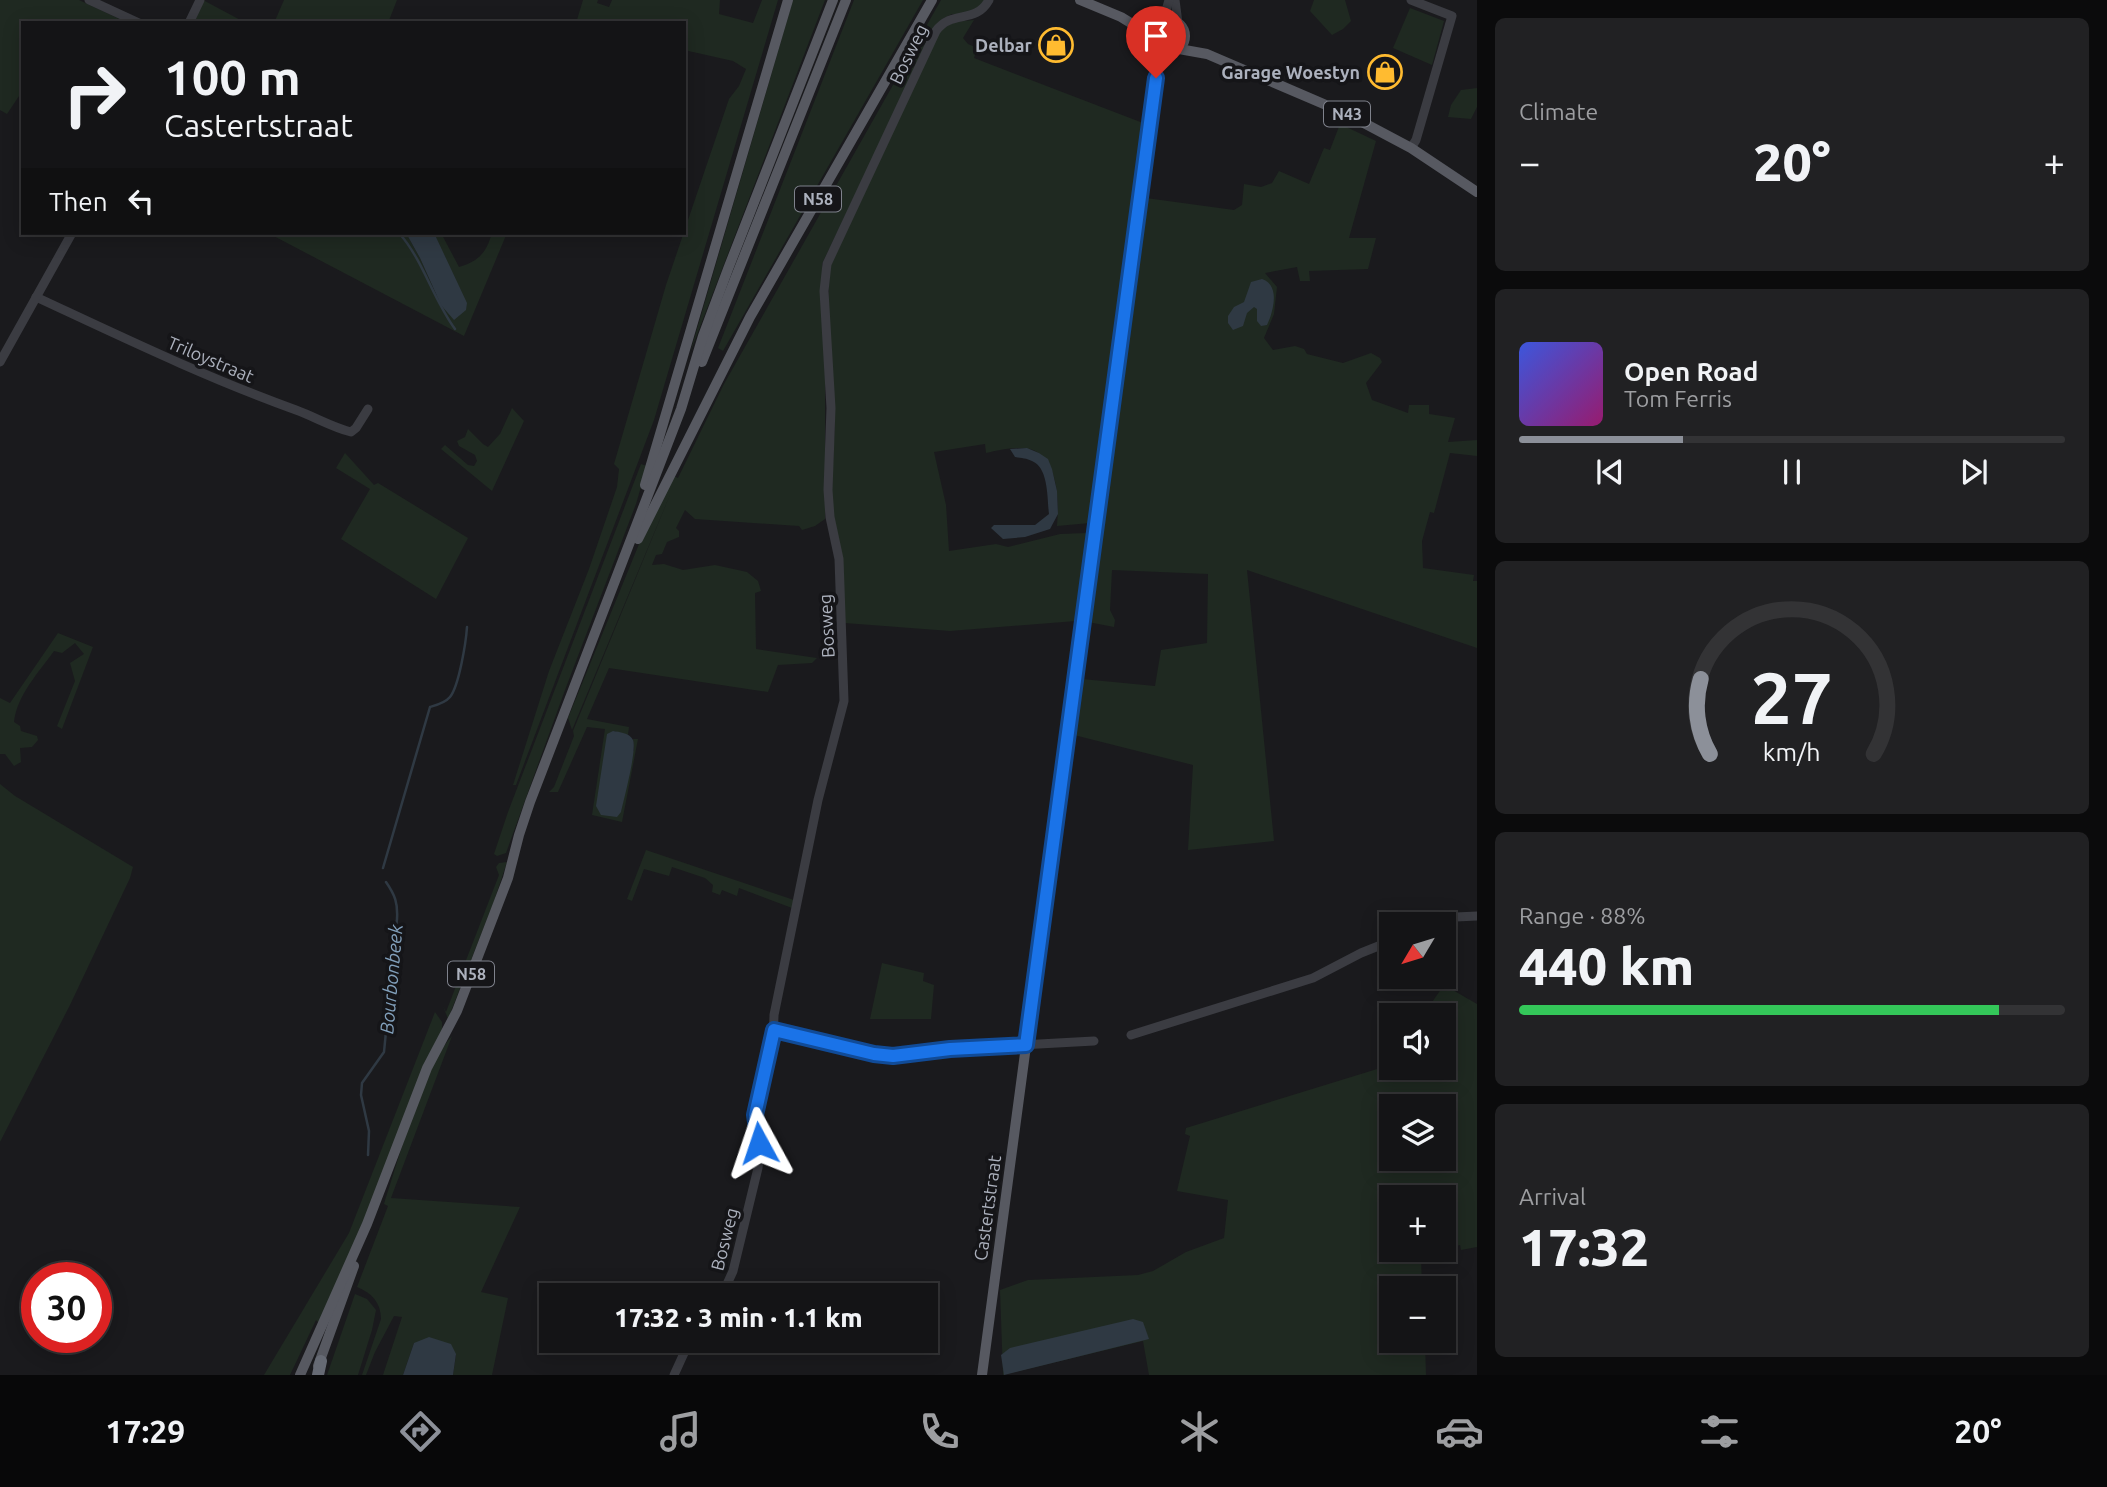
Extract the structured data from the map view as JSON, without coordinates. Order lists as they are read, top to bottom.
{
  "streets": {
    "main road": ["N43", "N58", "Castertstraat"],
    "street": ["Bosweg", "Triloystraat"]
  },
  "crossings": [
    ["N43", "Castertstraat"]
  ],
  "water": ["Bourbonbeek"],
  "places": {
    "shop": ["Delbar", "Garage Woestyn"]
  },
  "north": "bottom left",
  "page": {
    "tile": [
      "Climate",
      ["Range · 88%", "440 km"],
      ["Arrival", "17:32"]
    ],
    "turn": ["100 m", "Castertstraat"],
    "heat": ["−", "20°", "+"],
    "then": "Then",
    "song": ["Open Road", "Tom Ferris"],
    "map_buttons": ["+", "−"],
    "limit": "30",
    "trip": "17:32 · 3 min · 1.1 km",
    "tabs": ["17:29", "20°"],
    "gauge": ["27", "km/h"]
  }
}
